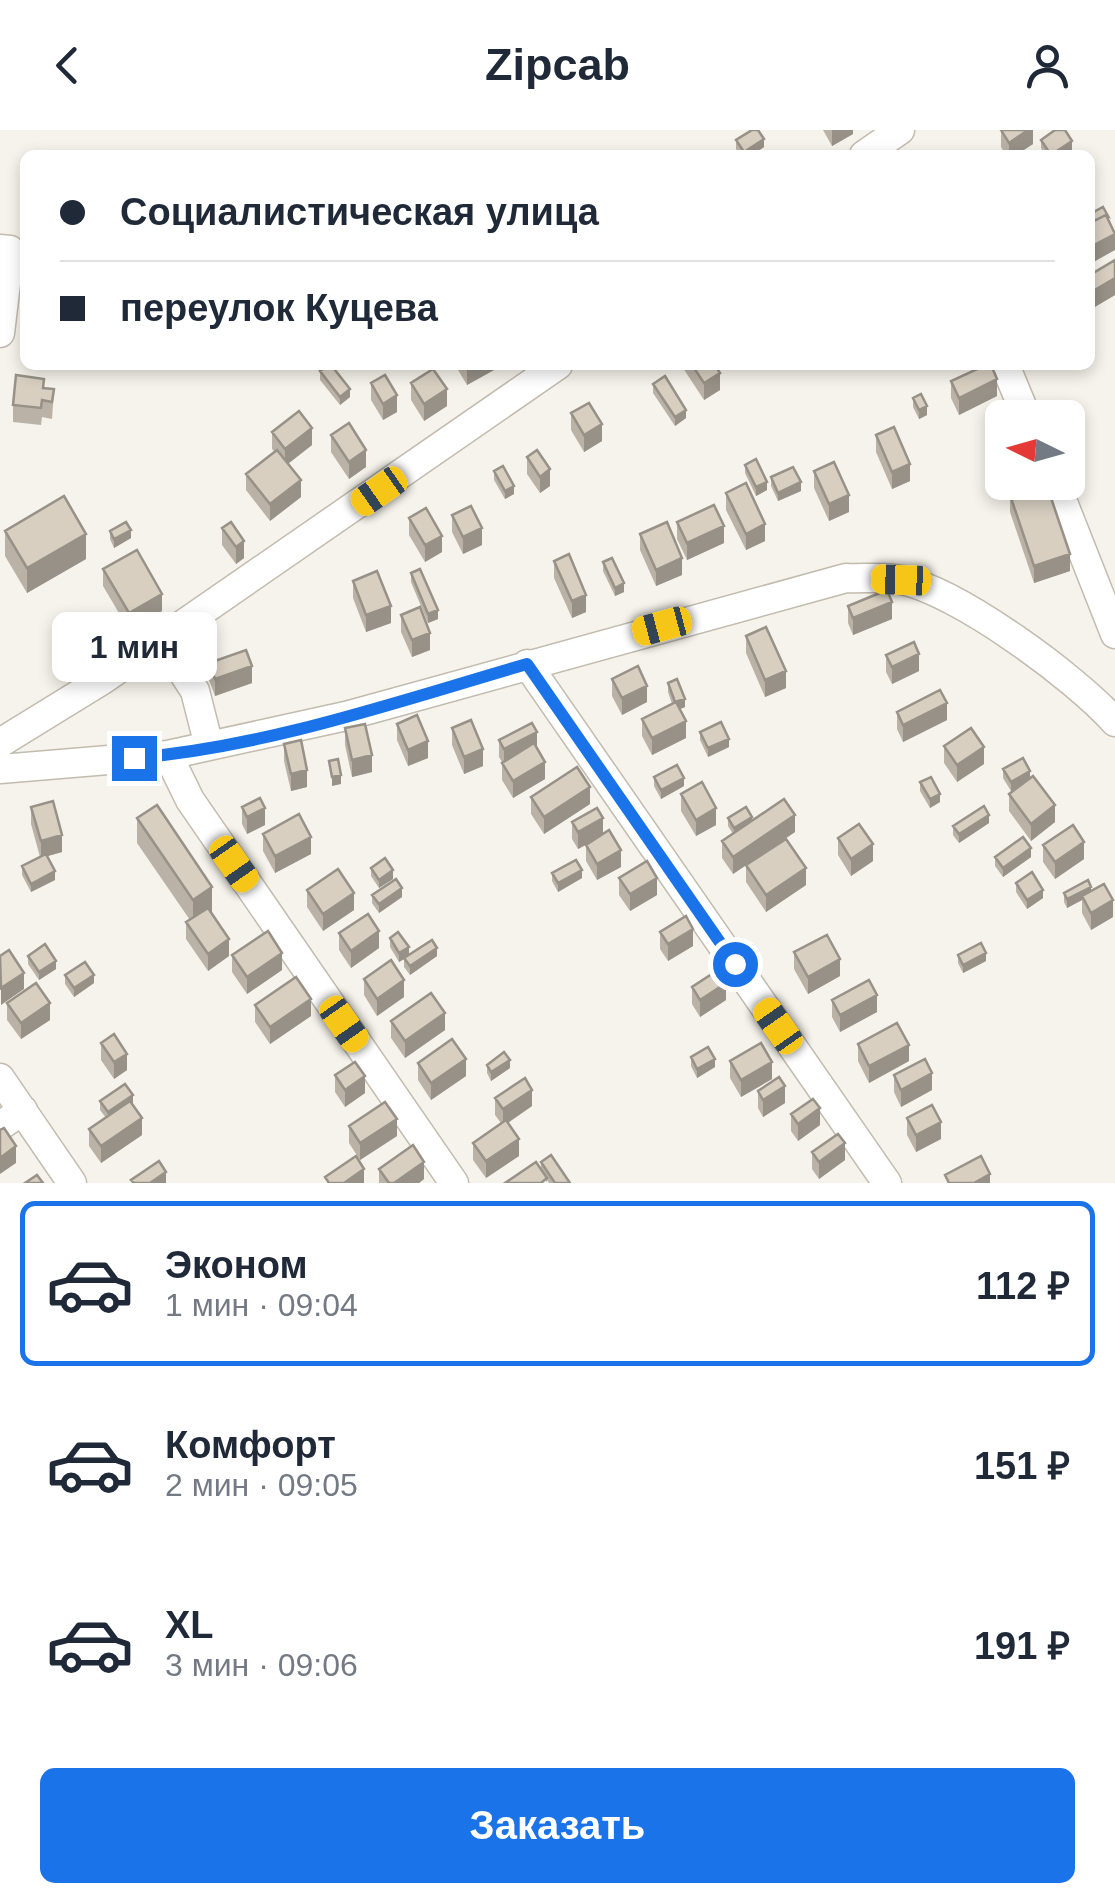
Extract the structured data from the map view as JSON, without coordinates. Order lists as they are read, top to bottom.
{
  "north": "left",
  "page": {
    "header": "Zipcab",
    "banner": ["Социалистическая улица", "переулок Куцева"],
    "bubble": "1 мин",
    "list": [
      {
        "name": "Эконом",
        "note": "1 мин · 09:04",
        "value": "112 ₽"
      },
      {
        "name": "Комфорт",
        "note": "2 мин · 09:05",
        "value": "151 ₽"
      },
      {
        "name": "XL",
        "note": "3 мин · 09:06",
        "value": "191 ₽"
      }
    ],
    "buttons": "Заказать"
  }
}
